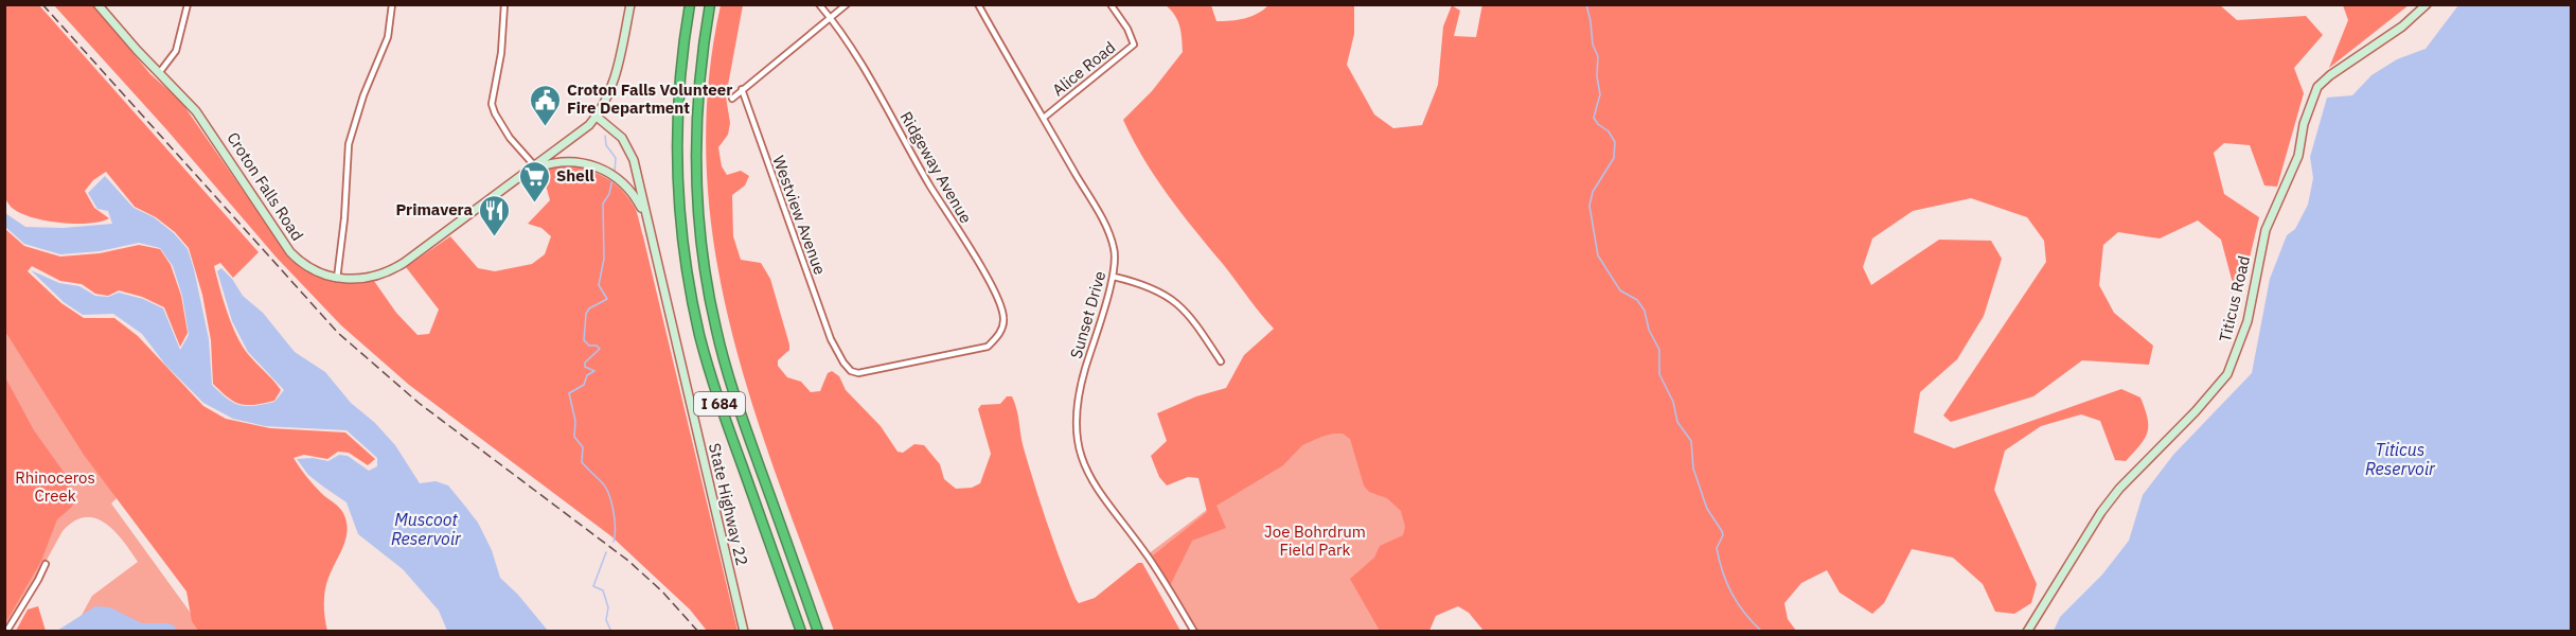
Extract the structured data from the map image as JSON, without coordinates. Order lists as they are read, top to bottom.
{
  "streets": {
    "highway": ["I 684"],
    "main road": ["Croton Falls Road", "Titicus Road", "State Highway 22"],
    "street": [
      "Alice Road",
      "Ridgeway Avenue",
      "Westview Avenue",
      "Sunset Drive"
    ]
  },
  "crossings": [
    ["Alice Road", "Sunset Drive"],
    ["Ridgeway Avenue", "Westview Avenue"]
  ],
  "water": ["Titicus Reservoir", "Muscoot Reservoir"],
  "parks": ["Rhinoceros Creek", "Joe Bohrdrum Field Park"],
  "places": {
    "public building": ["Croton Falls Volunteer Fire Department"],
    "supermarket": ["Shell"],
    "restaurant": ["Primavera"]
  }
}
